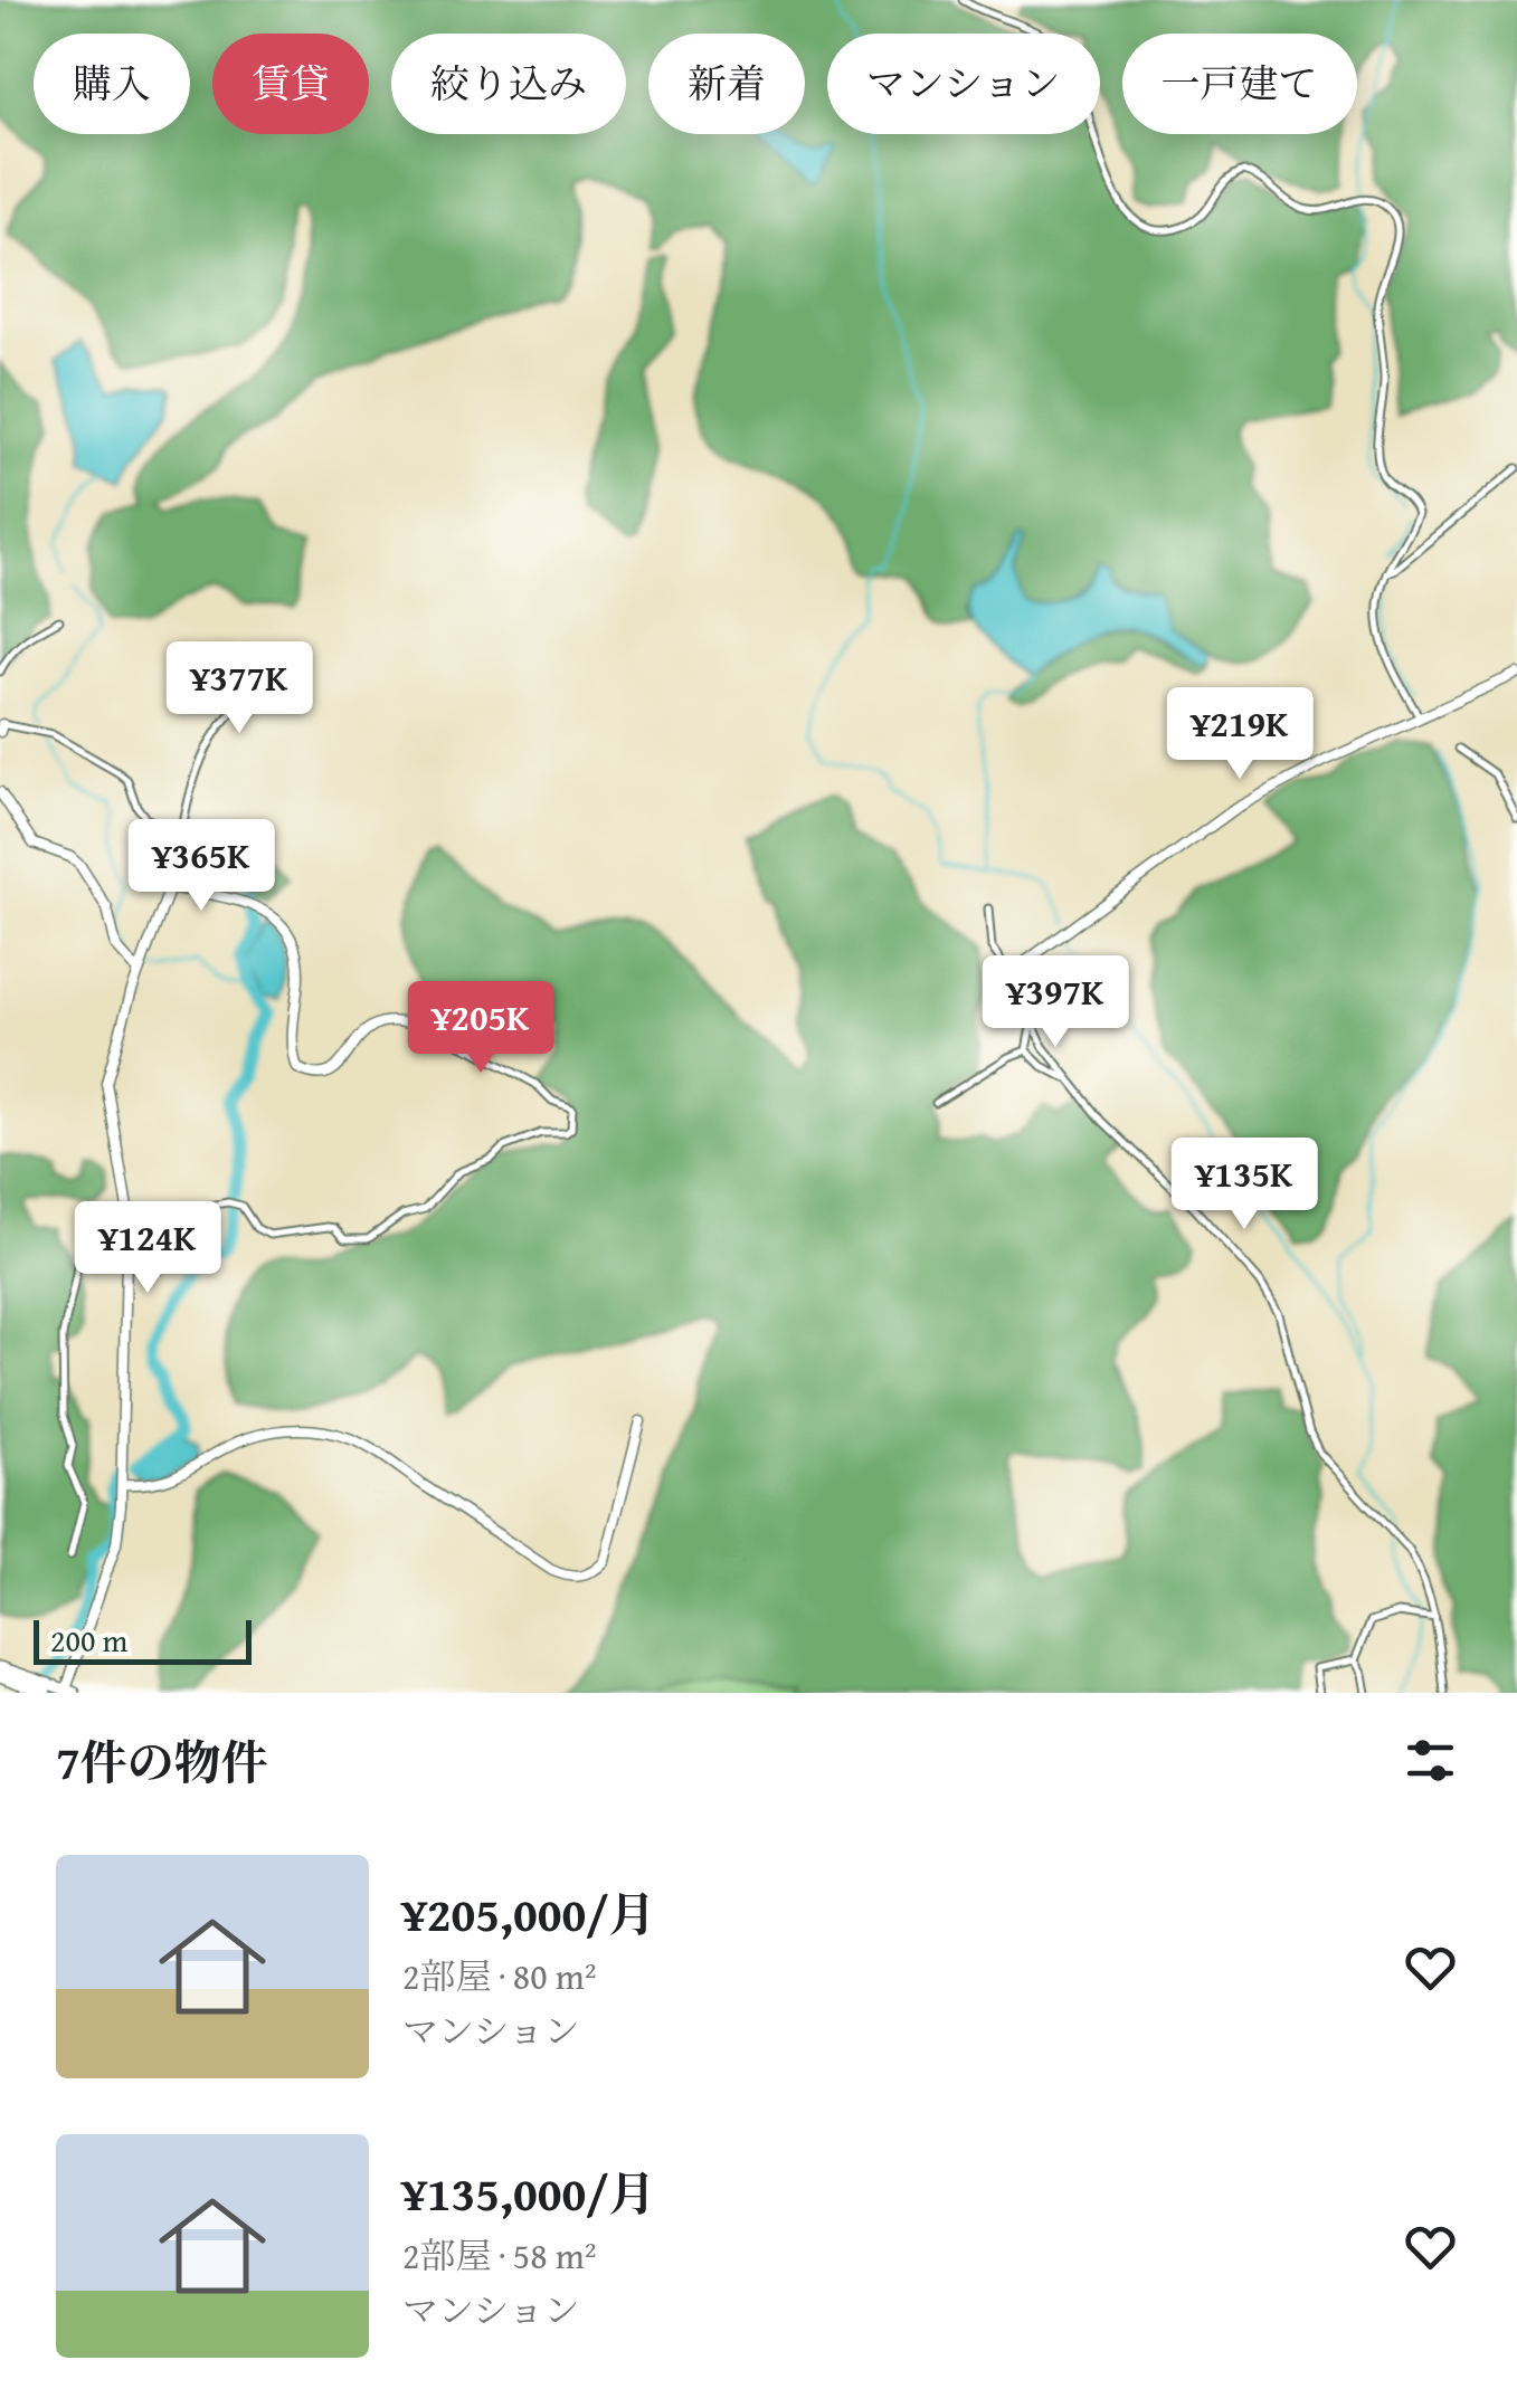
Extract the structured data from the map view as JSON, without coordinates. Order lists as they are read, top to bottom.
{
  "scale_bar": "200 m",
  "page": {
    "chip": [
      "購入",
      "賃貸",
      "絞り込み",
      "新着",
      "マンション",
      "一戸建て"
    ],
    "price": [
      "¥377K",
      "¥219K",
      "¥365K",
      "¥397K",
      "¥205K",
      "¥135K",
      "¥124K"
    ],
    "scale": "200 m",
    "heading": "7件の物件",
    "list": [
      {
        "name": "¥205,000/月",
        "note": "2部屋 · 80 m² · マンション"
      },
      {
        "name": "¥135,000/月",
        "note": "2部屋 · 58 m² · マンション"
      }
    ]
  }
}
